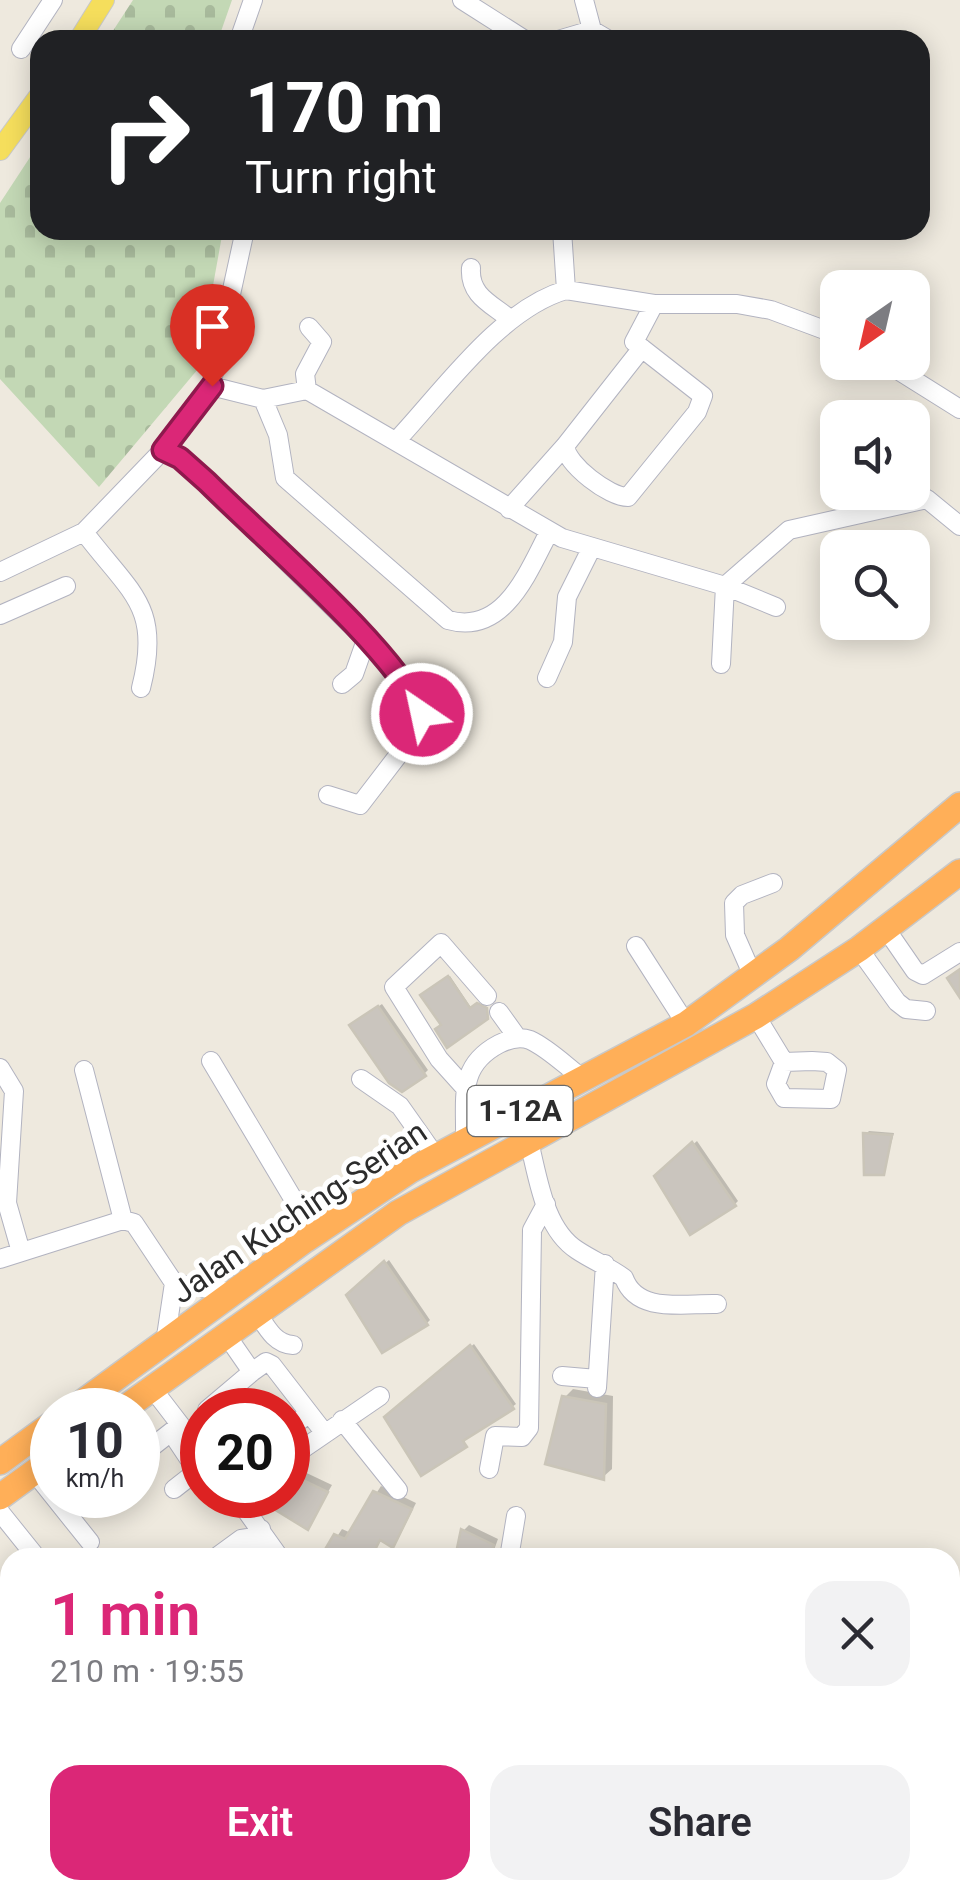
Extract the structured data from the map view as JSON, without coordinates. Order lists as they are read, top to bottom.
{
  "streets": {
    "highway": ["1-12A", "Jalan Kuching-Serian"]
  },
  "north": "bottom left",
  "page": {
    "turn": ["170 m", "Turn right"],
    "speed": "10 km/h",
    "limit": "20",
    "heading": ["1 min", "210 m · 19:55"],
    "buttons": ["Exit", "Share"]
  }
}
